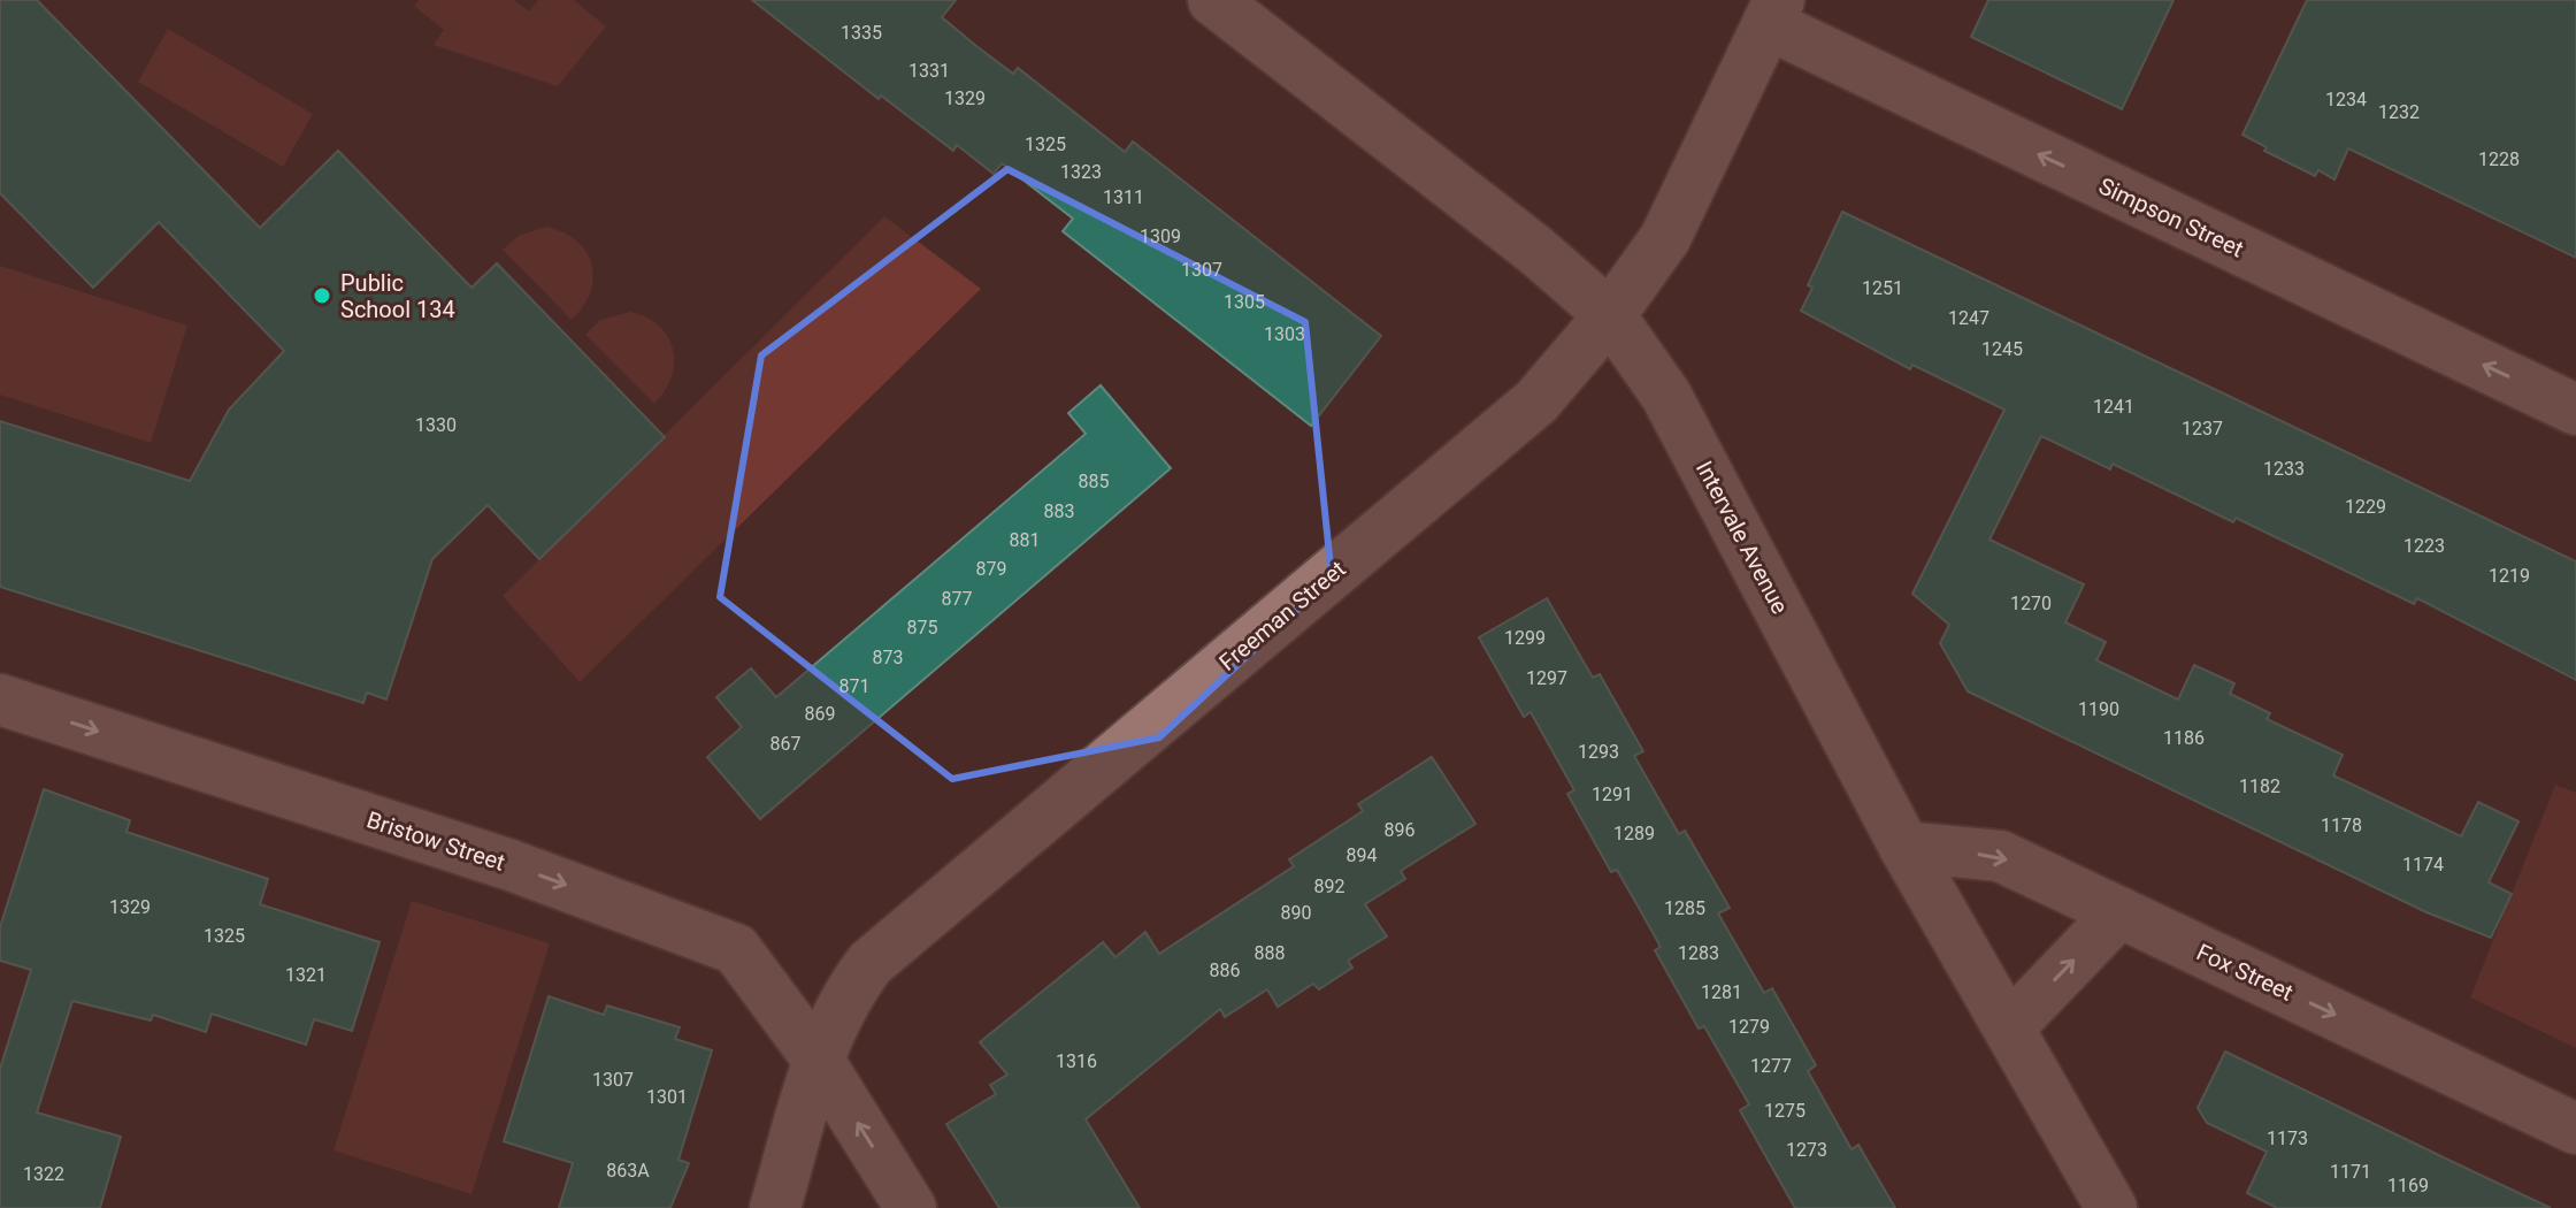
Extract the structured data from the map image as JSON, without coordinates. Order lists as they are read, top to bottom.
{
  "streets": {
    "street": [
      "Simpson Street",
      "Intervale Avenue",
      "Freeman Street",
      "Bristow Street",
      "Fox Street"
    ]
  },
  "crossings": [
    ["Simpson Street", "Freeman Street"],
    ["Intervale Avenue", "Freeman Street"],
    ["Intervale Avenue", "Fox Street"],
    ["Freeman Street", "Bristow Street"]
  ],
  "one_way": ["Simpson Street", "Fox Street"],
  "places": ["Public School 134"],
  "house_numbers": [
    "1335",
    "1331",
    "1329",
    "1234",
    "1232",
    "1325",
    "1228",
    "1323",
    "1311",
    "1309",
    "1307",
    "1251",
    "1305",
    "1247",
    "1303",
    "1245",
    "1241",
    "1330",
    "1237",
    "1233",
    "885",
    "1229",
    "883",
    "881",
    "1223",
    "879",
    "1219",
    "877",
    "1270",
    "875",
    "1299",
    "873",
    "1297",
    "871",
    "1190",
    "869",
    "1186",
    "867",
    "1293",
    "1182",
    "1291",
    "1178",
    "896",
    "1289",
    "894",
    "1174",
    "892",
    "1329",
    "1285",
    "890",
    "1325",
    "888",
    "1283",
    "886",
    "1321",
    "1281",
    "1279",
    "1316",
    "1277",
    "1307",
    "1301",
    "1275",
    "1173",
    "1273",
    "863A",
    "1171",
    "1322",
    "1169"
  ]
}
